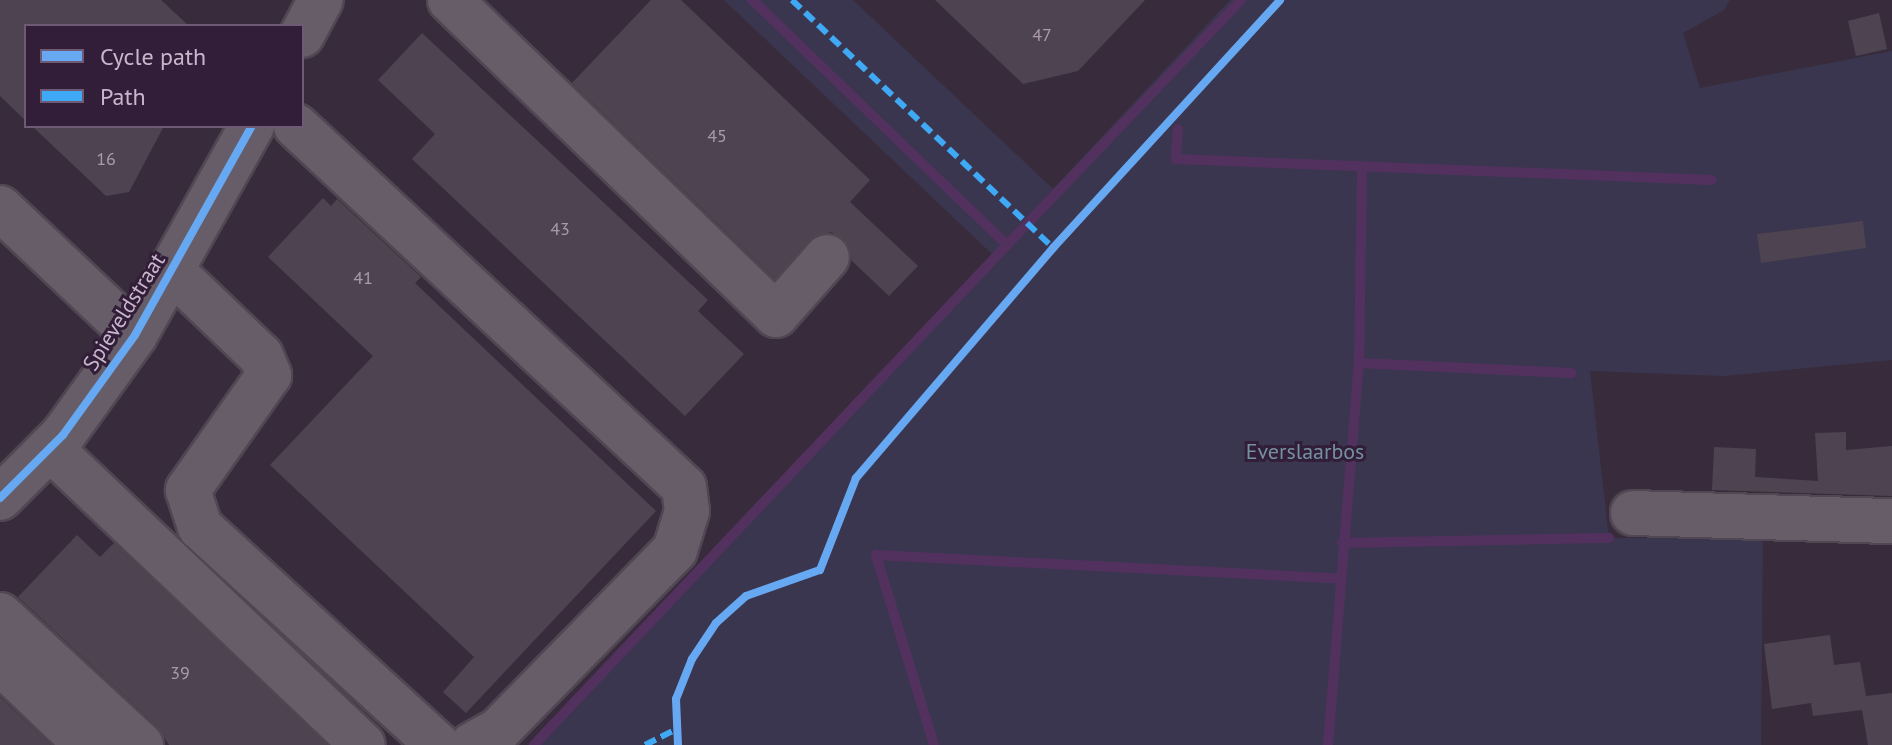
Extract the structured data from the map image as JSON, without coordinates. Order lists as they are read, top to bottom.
{
  "streets": {
    "street": ["Spieveldstraat"]
  },
  "parks": ["Everslaarbos"],
  "house_numbers": [
    "47",
    "45",
    "16",
    "43",
    "41",
    "39"
  ],
  "legend": ["Cycle path", "Path"]
}
